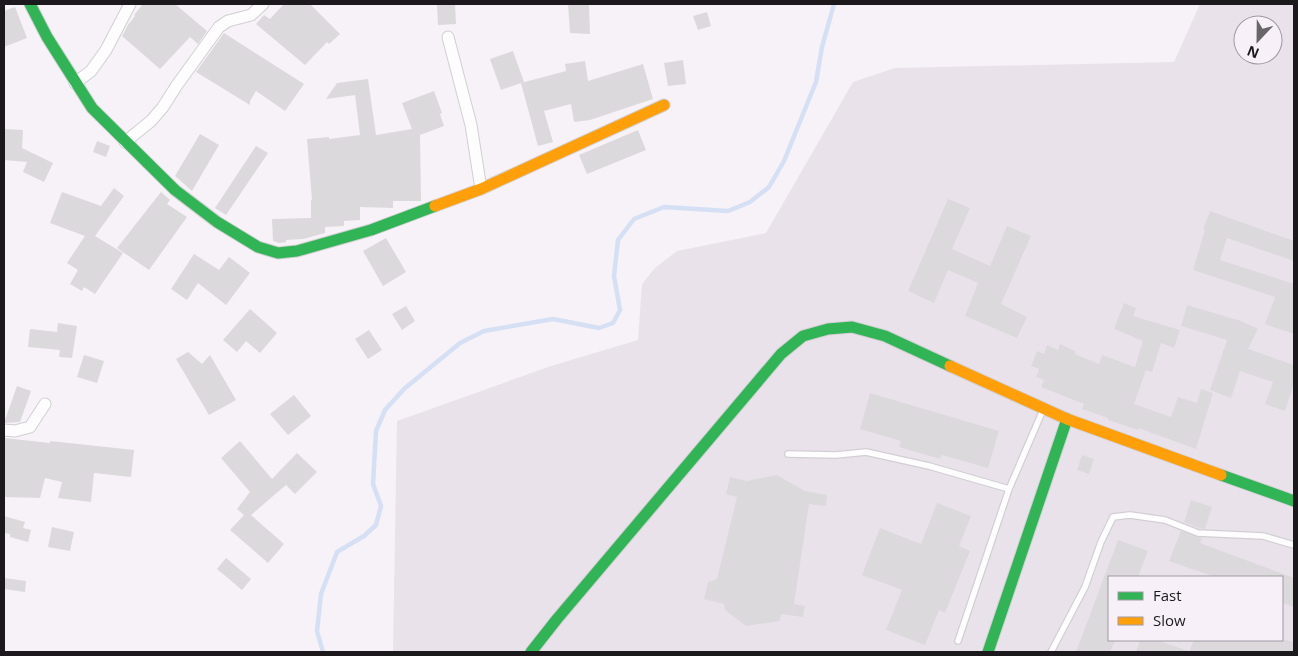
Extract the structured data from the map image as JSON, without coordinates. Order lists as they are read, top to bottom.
{
  "legend": ["Fast", "Slow"],
  "north": "bottom"
}
